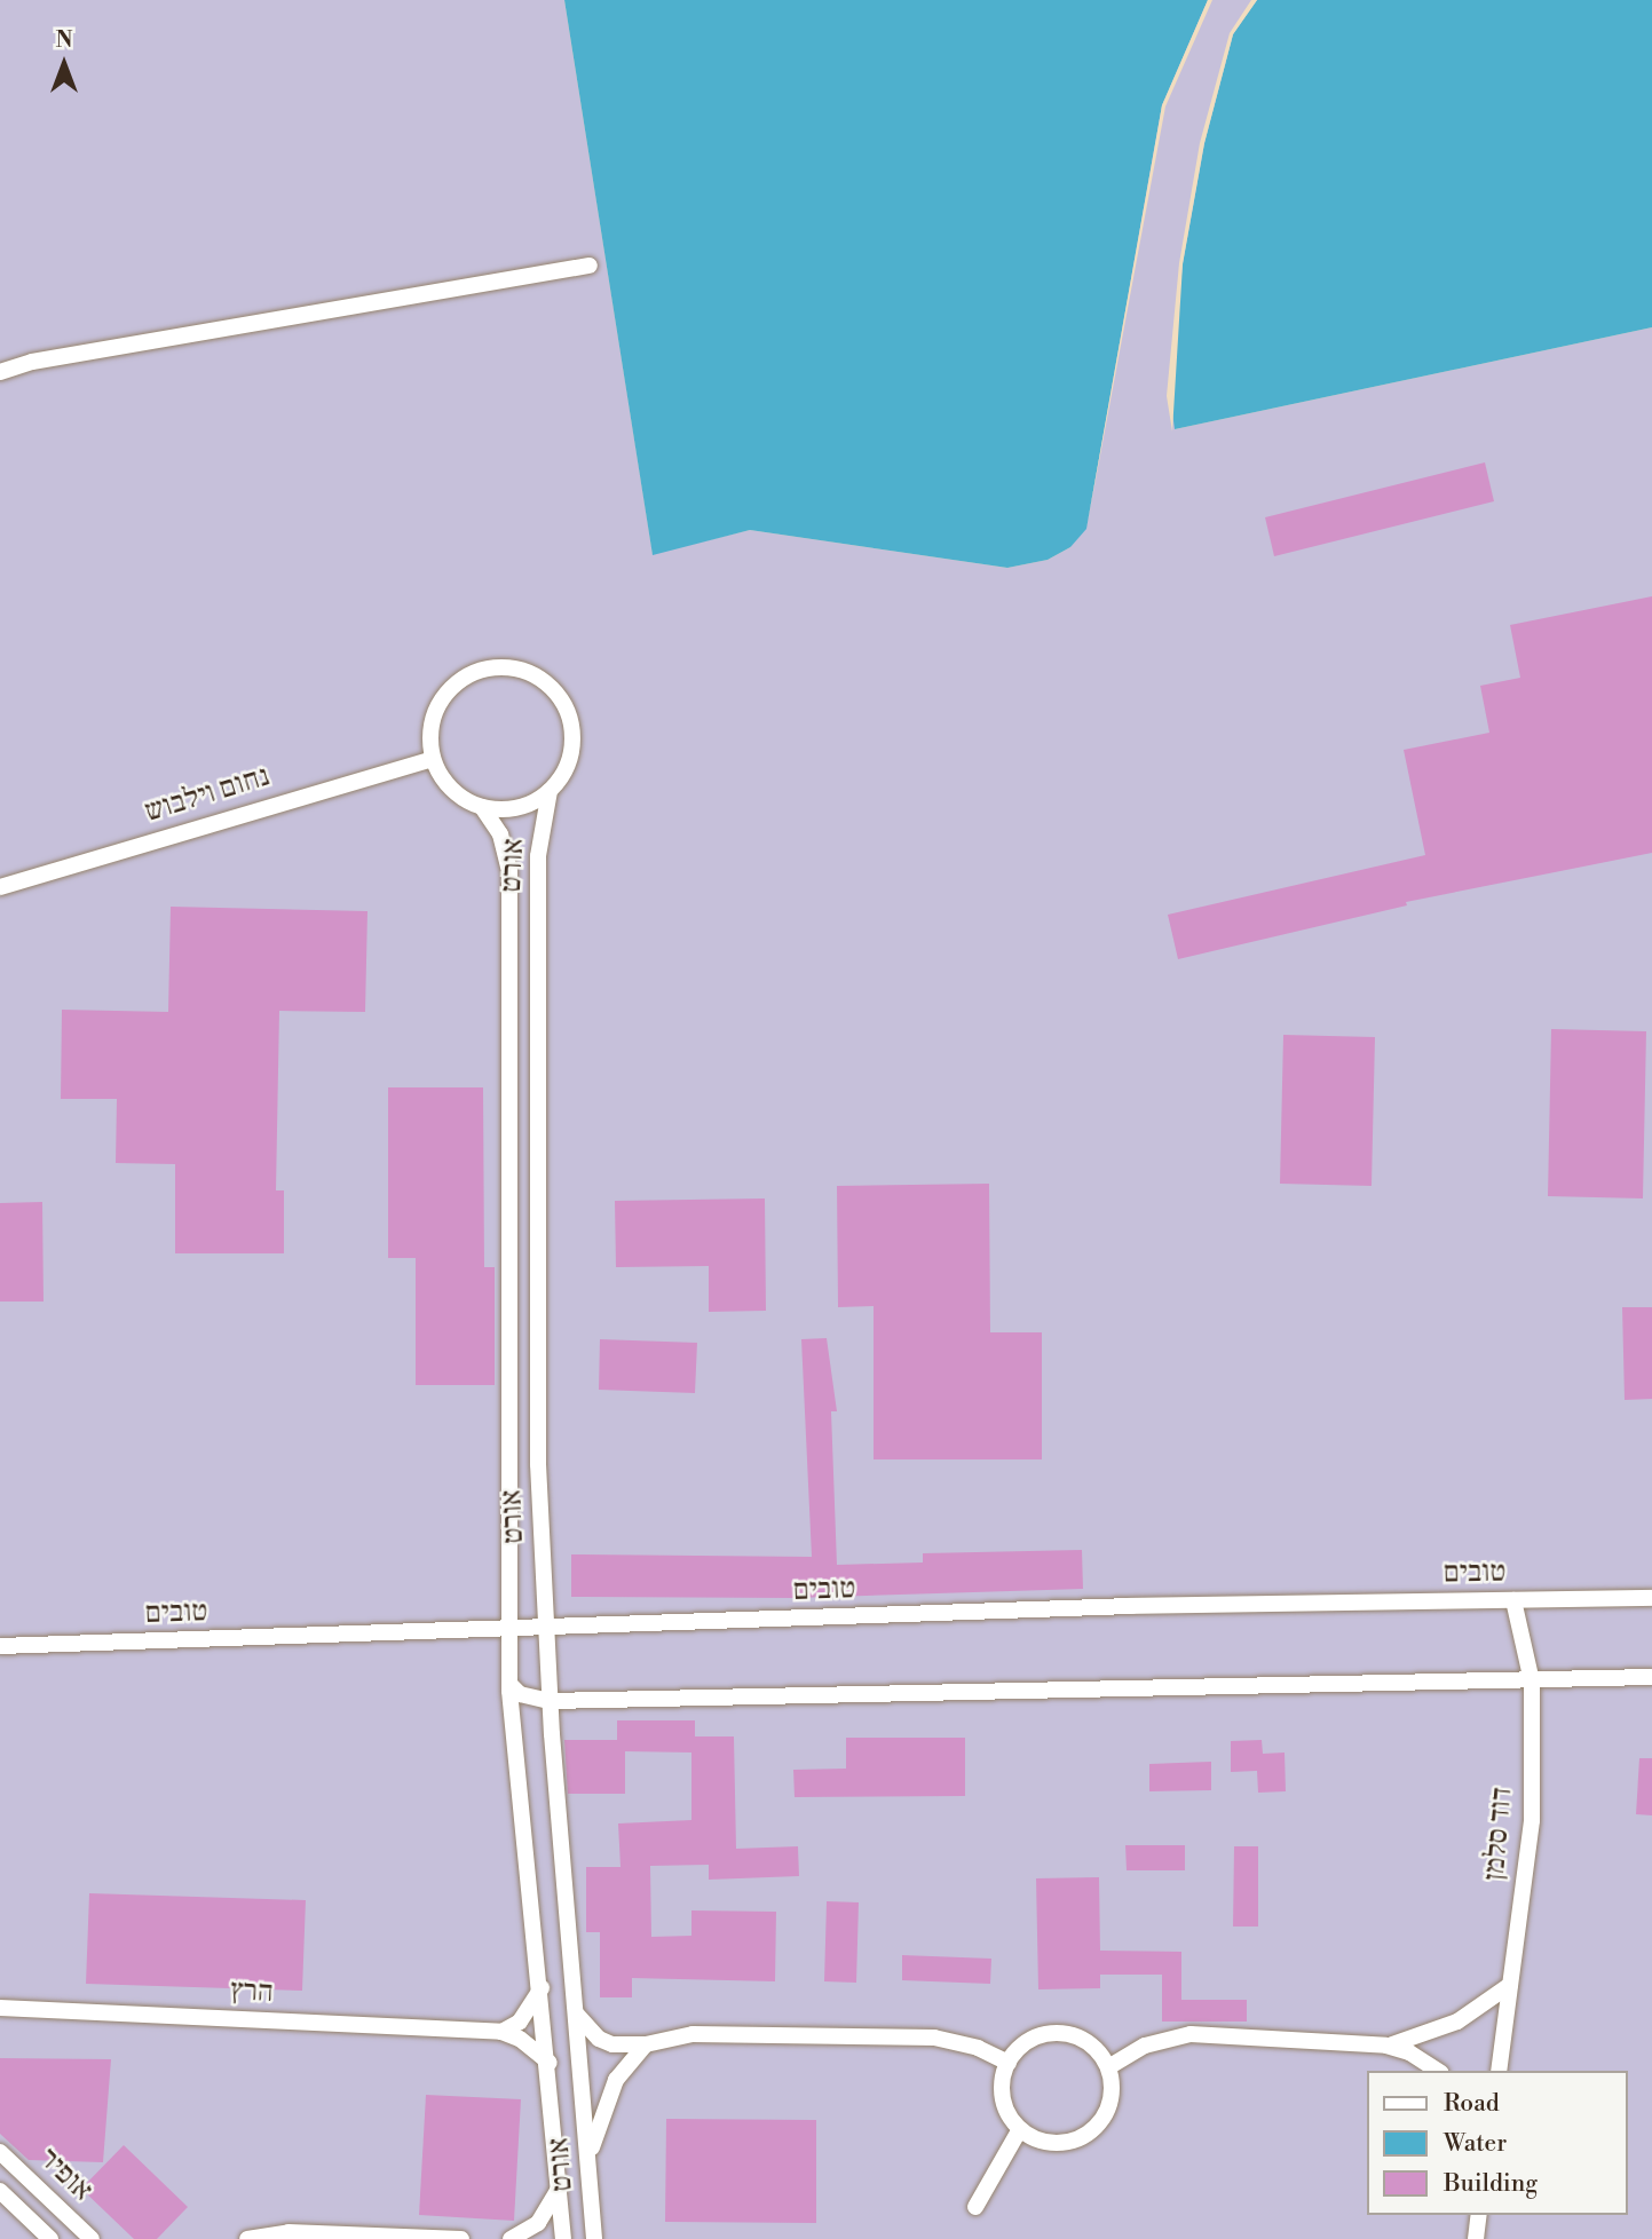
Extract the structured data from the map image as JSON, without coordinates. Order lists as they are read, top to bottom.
{
  "streets": {
    "street": [
      "נחום וילבוש",
      "אורט",
      "טובים",
      "דוד סלמן",
      "הרץ",
      "אופיר"
    ]
  },
  "crossings": [
    ["נחום וילבוש", "אורט"],
    ["אורט", "טובים"],
    ["אורט", "הרץ"],
    ["טובים", "דוד סלמן"]
  ],
  "legend": ["Road", "Water", "Building"],
  "north": "top"
}
